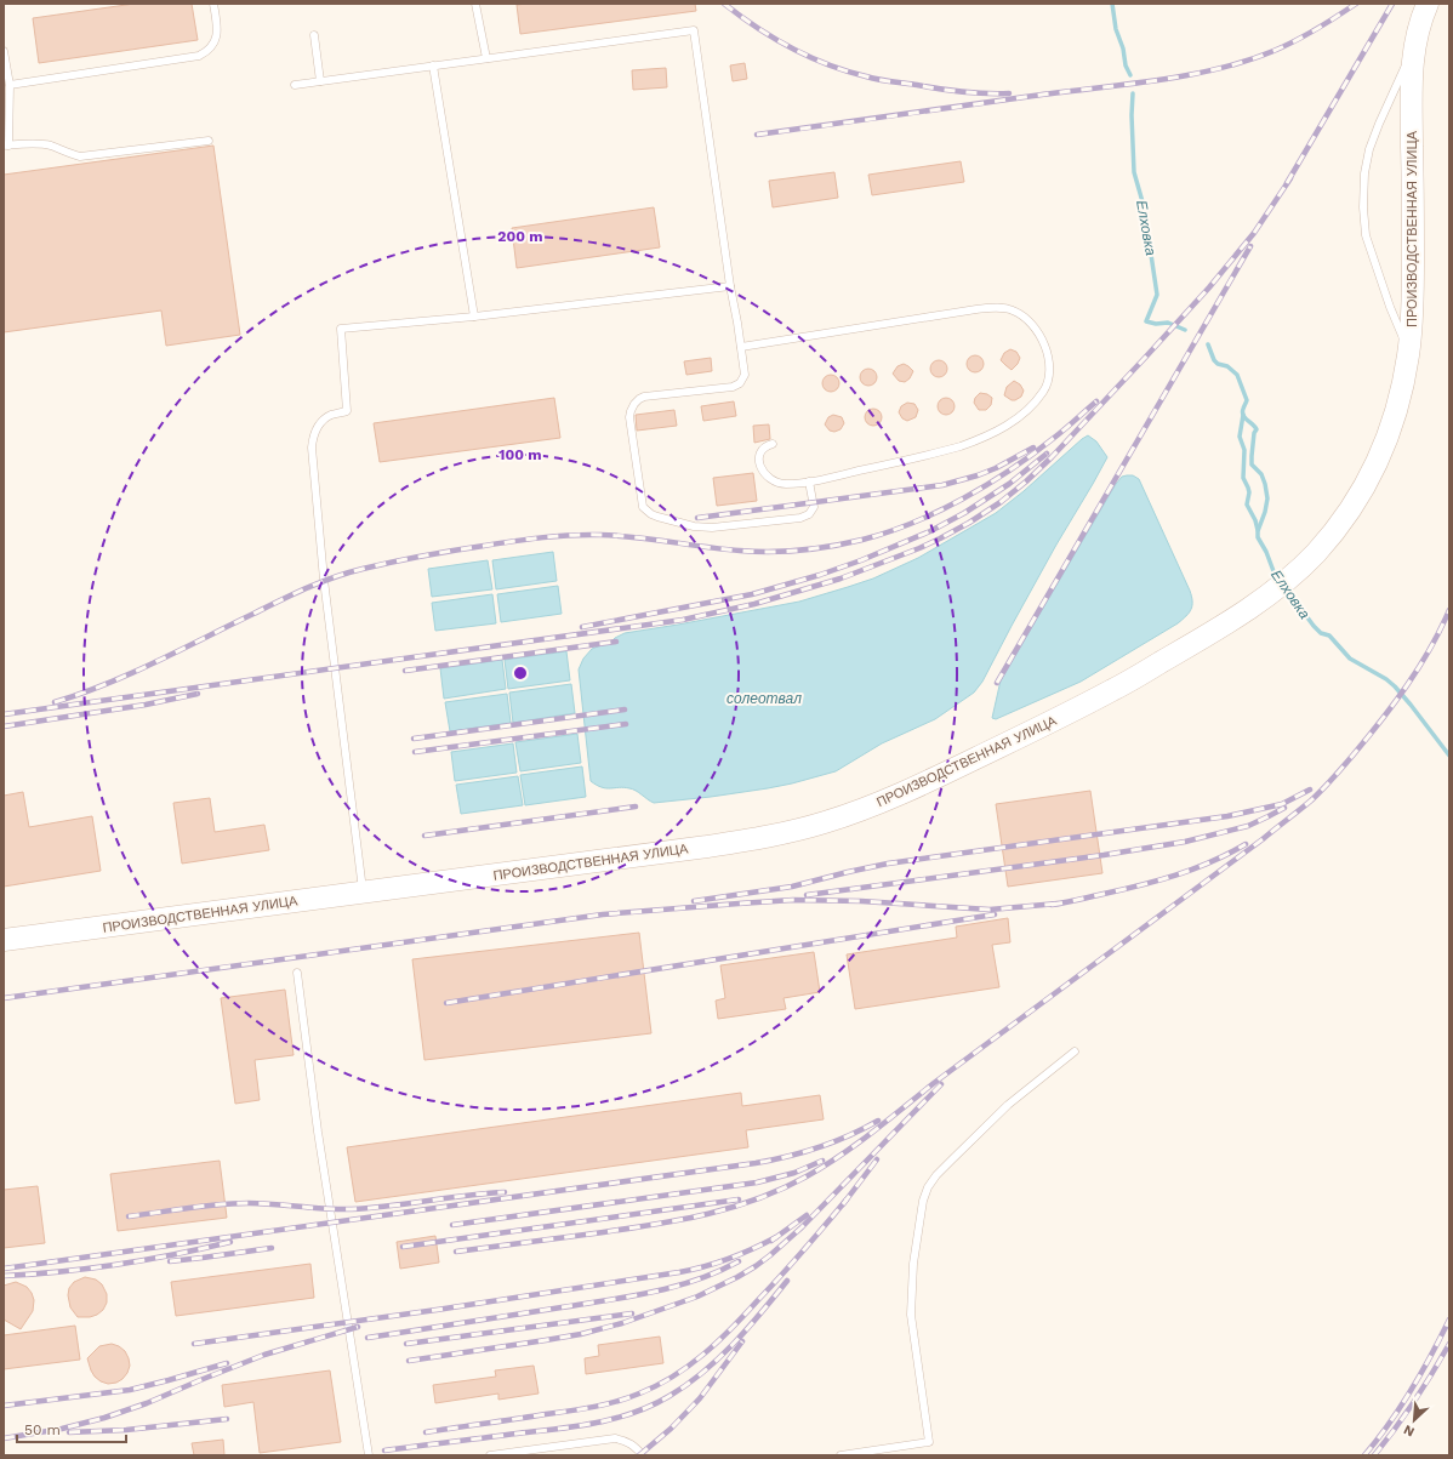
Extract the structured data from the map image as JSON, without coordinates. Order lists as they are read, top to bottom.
{
  "streets": {
    "main road": ["ПРОИЗВОДСТВЕННАЯ УЛИЦА"]
  },
  "water": ["Елховка", "солеотвал"],
  "scale_bar": "50 m",
  "north": "bottom left",
  "rings": ["200 m", "100 m"]
}
